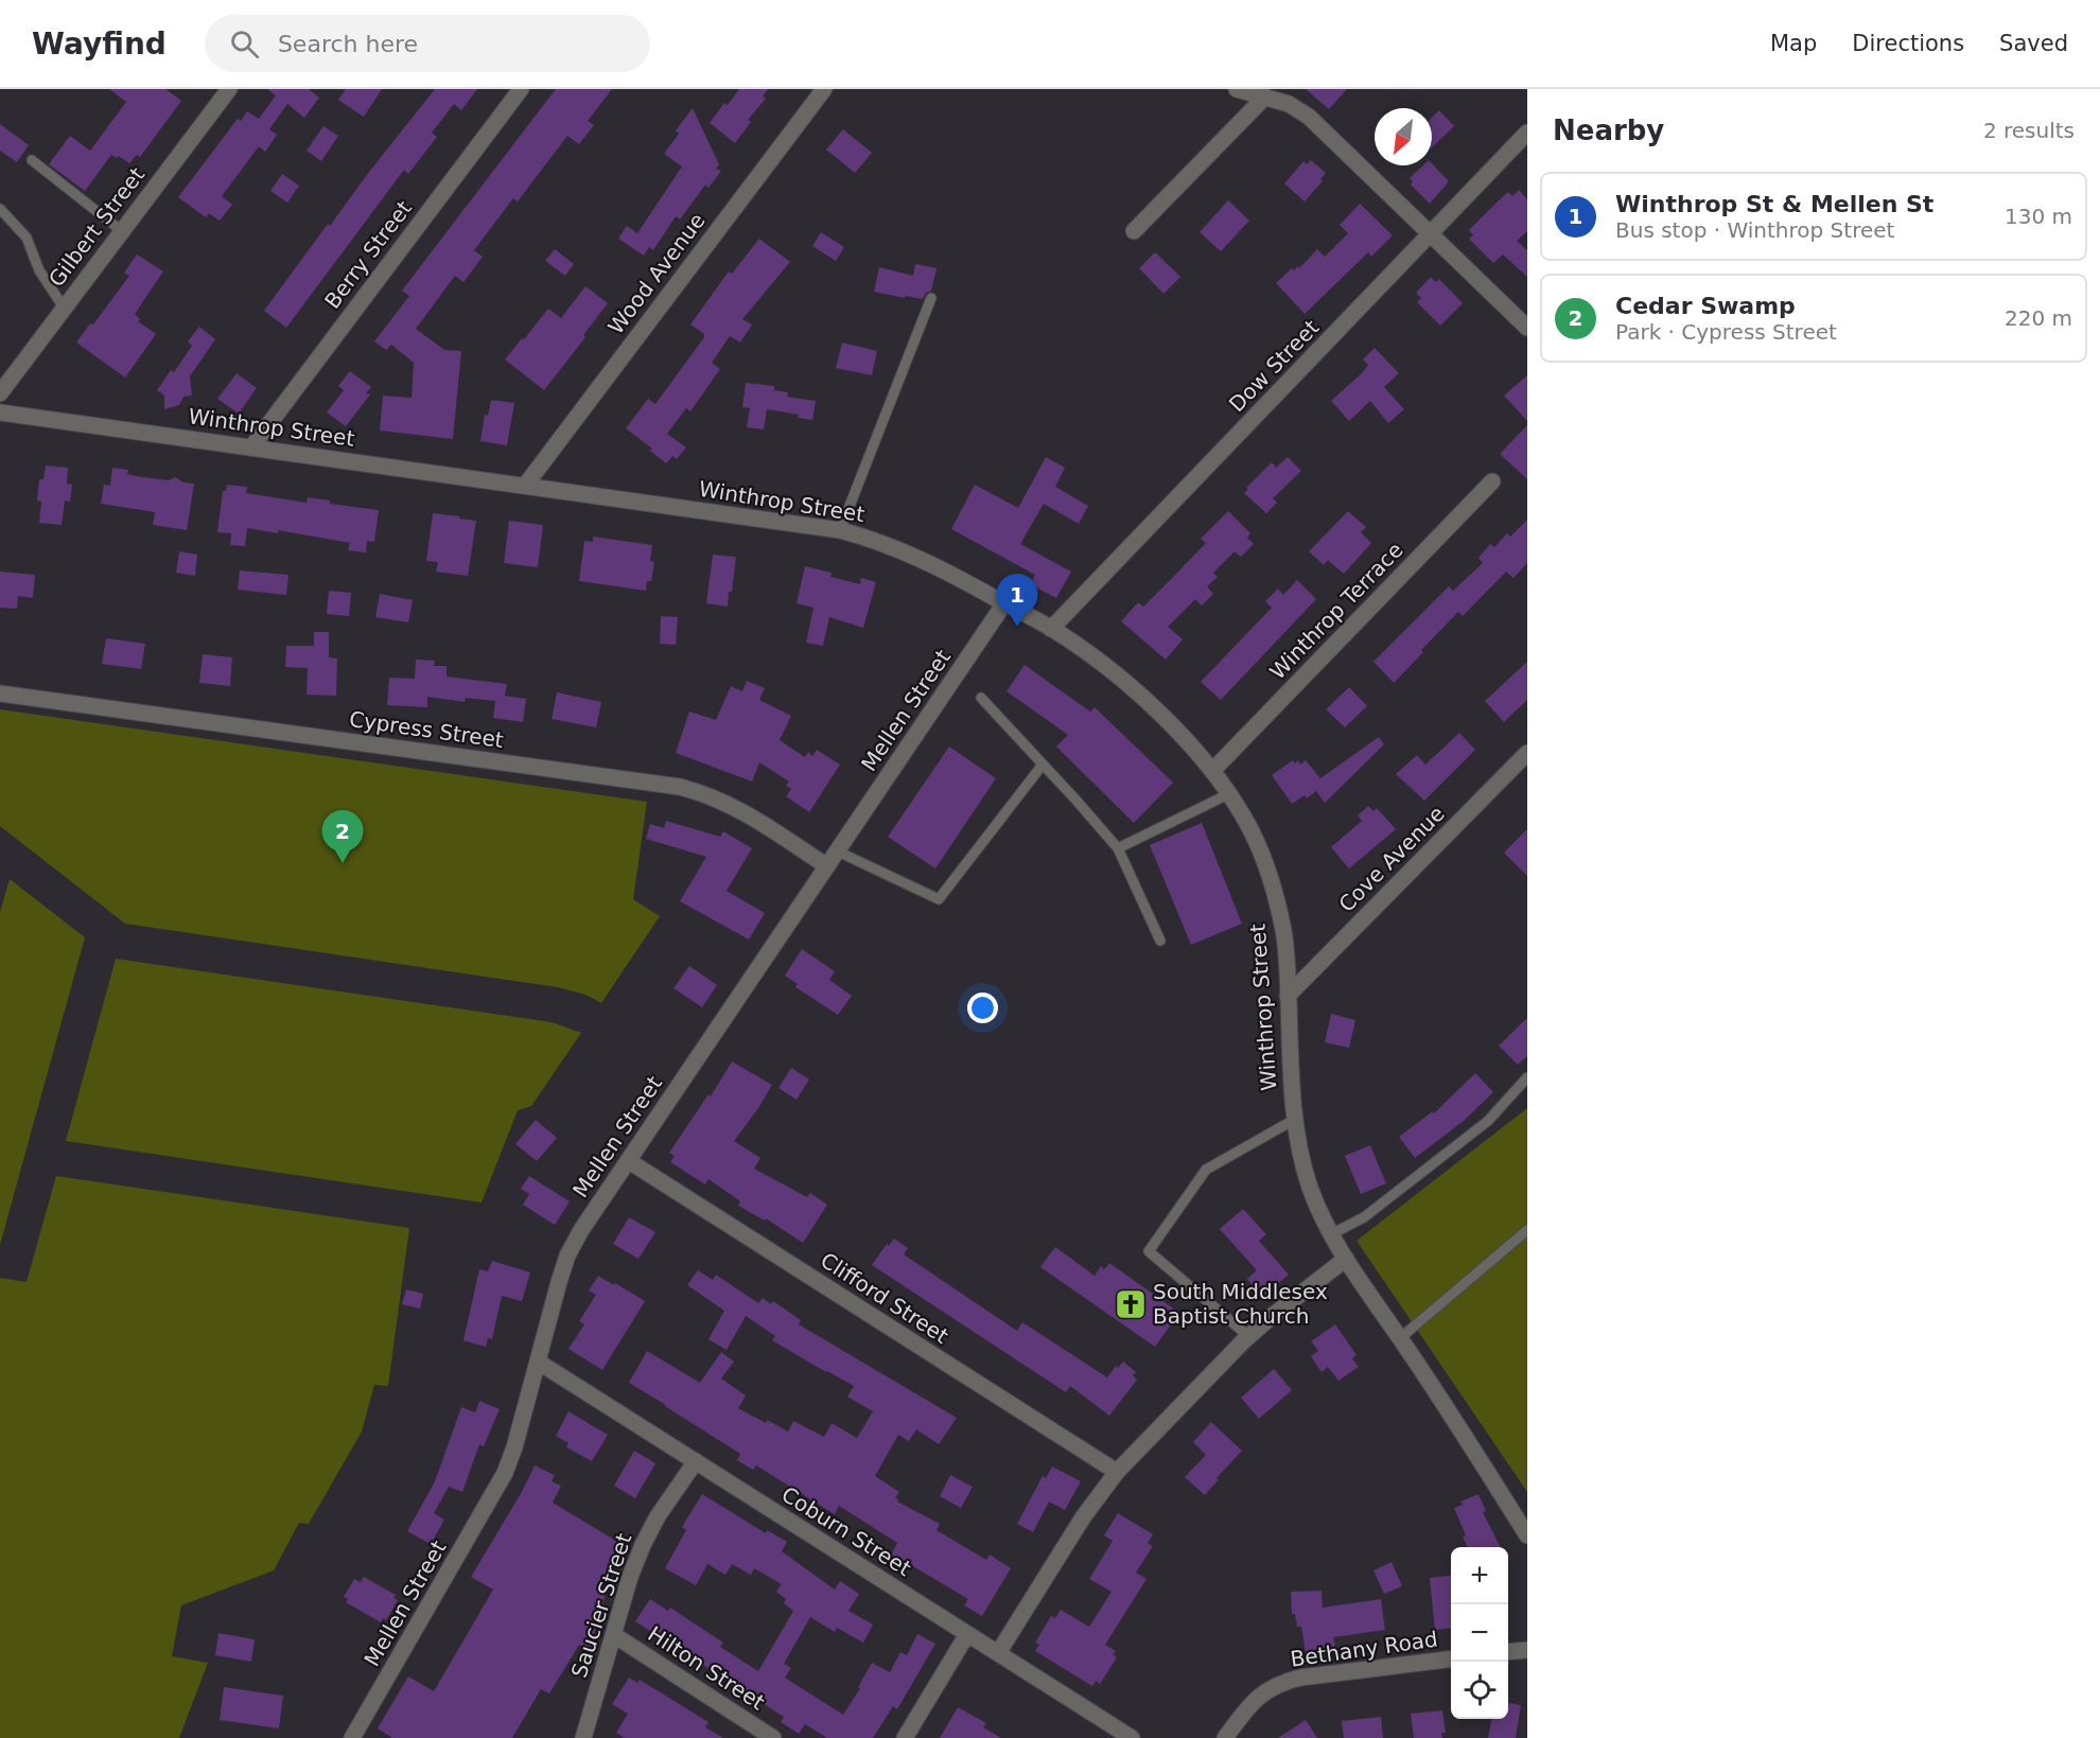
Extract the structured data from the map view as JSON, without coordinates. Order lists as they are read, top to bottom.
{
  "streets": {
    "street": [
      "Gilbert Street",
      "Berry Street",
      "Wood Avenue",
      "Dow Street",
      "Winthrop Street",
      "Winthrop Terrace",
      "Mellen Street",
      "Cypress Street",
      "Cove Avenue",
      "Clifford Street",
      "Coburn Street",
      "Saucier Street",
      "Bethany Road",
      "Hilton Street"
    ]
  },
  "crossings": [
    ["Berry Street", "Winthrop Street"],
    ["Wood Avenue", "Winthrop Street"],
    ["Dow Street", "Winthrop Street"],
    ["Winthrop Street", "Winthrop Terrace"],
    ["Winthrop Street", "Mellen Street"],
    ["Winthrop Street", "Cove Avenue"],
    ["Mellen Street", "Cypress Street"],
    ["Mellen Street", "Clifford Street"],
    ["Mellen Street", "Coburn Street"],
    ["Coburn Street", "Saucier Street"],
    ["Saucier Street", "Hilton Street"]
  ],
  "places": {
    "church": ["South Middlesex Baptist Church"]
  },
  "north": "bottom left",
  "page": {
    "header": "Wayfind",
    "search": "Search here",
    "nav": ["Map", "Directions", "Saved"],
    "heading": ["Nearby", "2 results"],
    "list": [
      {
        "mark": "1",
        "name": "Winthrop St & Mellen St",
        "note": "Bus stop · Winthrop Street",
        "value": "130 m"
      },
      {
        "mark": "2",
        "name": "Cedar Swamp",
        "note": "Park · Cypress Street",
        "value": "220 m"
      }
    ],
    "pins": ["1", "2"],
    "map_buttons": ["+", "−"]
  }
}
